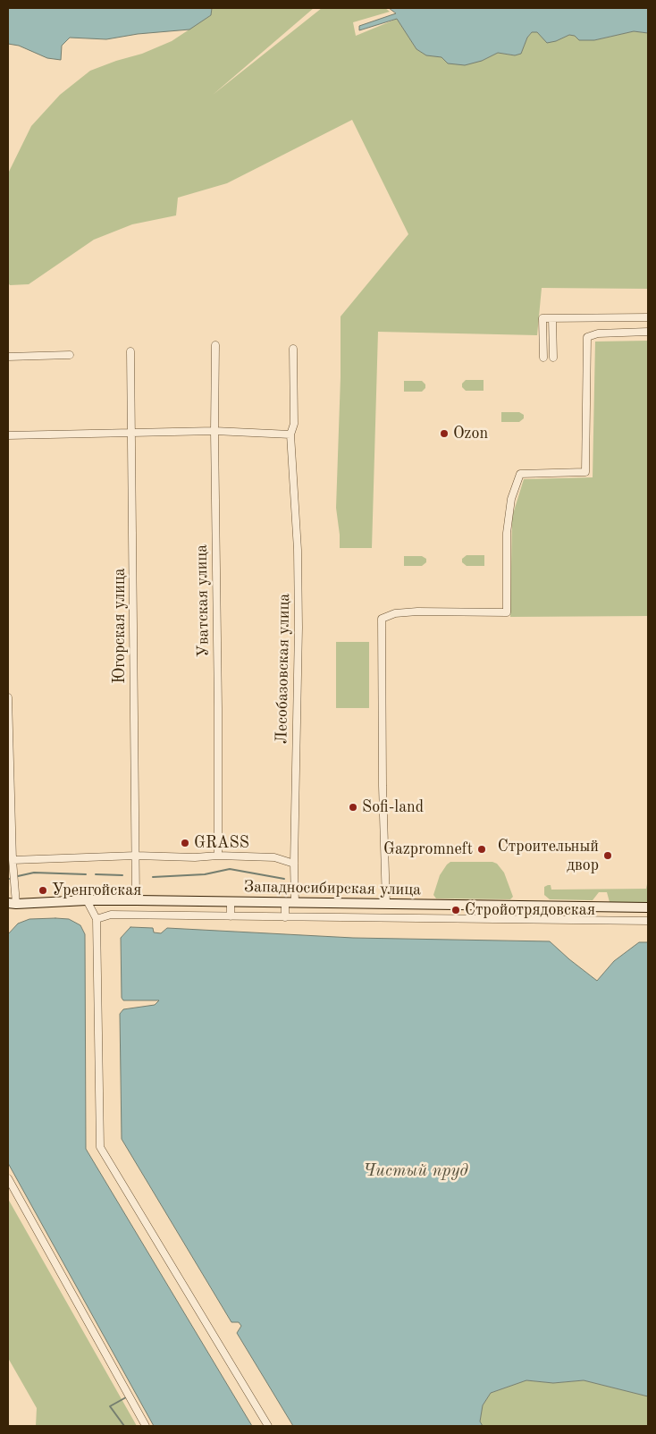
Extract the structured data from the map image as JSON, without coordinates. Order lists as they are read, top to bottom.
{
  "streets": {
    "main road": ["Западносибирская улица"],
    "street": ["Уватская улица", "Югорская улица", "Лесобазовская улица"]
  },
  "crossings": [
    ["Югорская улица", "Западносибирская улица"],
    ["Лесобазовская улица", "Западносибирская улица"]
  ],
  "water": ["Чистый пруд"],
  "places": [
    "Ozon",
    "Sofi-land",
    "GRASS",
    "Gazpromneft",
    "Строительный двор",
    "Уренгойская",
    "Стройотрядовская"
  ]
}
